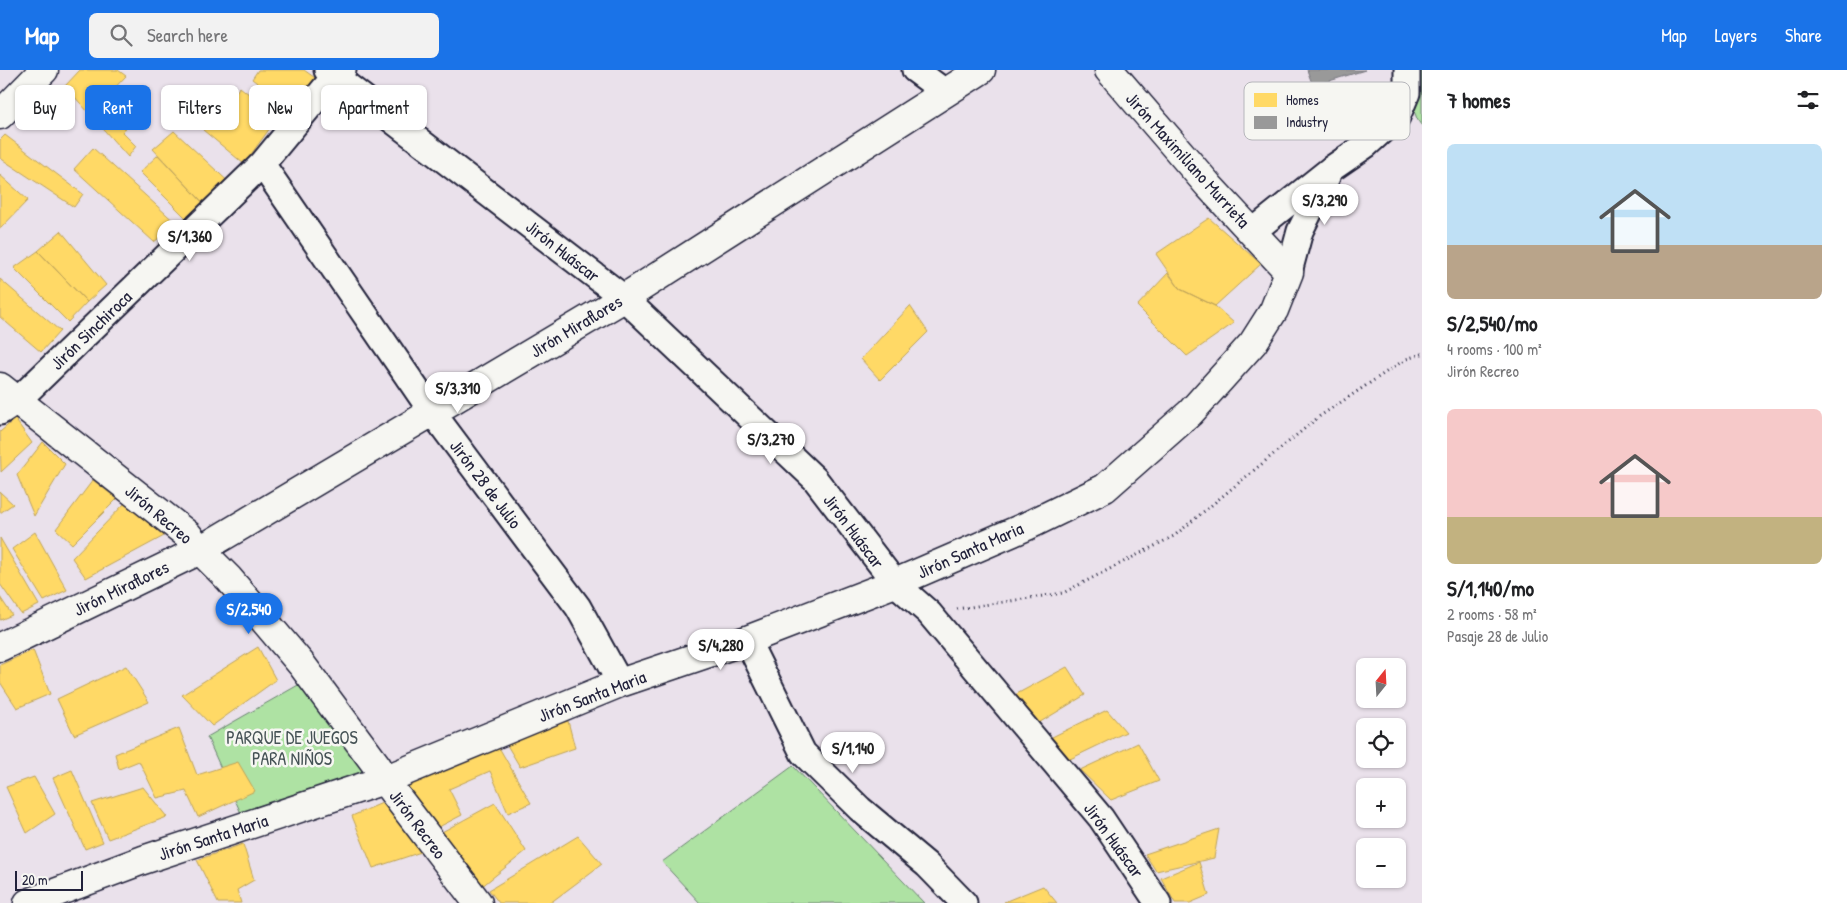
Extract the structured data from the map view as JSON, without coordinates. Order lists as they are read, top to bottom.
{
  "streets": {
    "street": [
      "Jirón Maximiliano Murrieta",
      "Jirón Huáscar",
      "Jirón Miraflores",
      "Jirón Sinchiroca",
      "Jirón 28 de Julio",
      "Jirón Recreo",
      "Jirón Santa Maria"
    ]
  },
  "crossings": [
    ["Jirón Maximiliano Murrieta", "Jirón Santa Maria"],
    ["Jirón Huáscar", "Jirón Miraflores"],
    ["Jirón Huáscar", "Jirón Sinchiroca"],
    ["Jirón Huáscar", "Jirón Santa Maria"],
    ["Jirón Miraflores", "Jirón 28 de Julio"],
    ["Jirón Miraflores", "Jirón Recreo"],
    ["Jirón Sinchiroca", "Jirón 28 de Julio"],
    ["Jirón Sinchiroca", "Jirón Recreo"],
    ["Jirón 28 de Julio", "Jirón Santa Maria"],
    ["Jirón Recreo", "Jirón Santa Maria"]
  ],
  "parks": ["PARQUE DE JUEGOS PARA NIÑOS"],
  "legend": ["Homes", "Industry"],
  "scale_bar": "20 m",
  "north": "top",
  "page": {
    "header": "Map",
    "search": "Search here",
    "nav": ["Map", "Layers", "Share"],
    "heading": "7 homes",
    "chip": [
      "Buy",
      "Rent",
      "Filters",
      "New",
      "Apartment"
    ],
    "list": [
      {
        "name": "S/2,540/mo",
        "note": "4 rooms · 100 m² · Jirón Recreo"
      },
      {
        "name": "S/1,140/mo",
        "note": "2 rooms · 58 m² · Pasaje 28 de Julio"
      }
    ],
    "price": [
      "S/3,290",
      "S/1,360",
      "S/3,310",
      "S/3,270",
      "S/2,540",
      "S/4,280",
      "S/1,140"
    ],
    "map_buttons": ["+", "−"],
    "scale": "20 m"
  }
}
